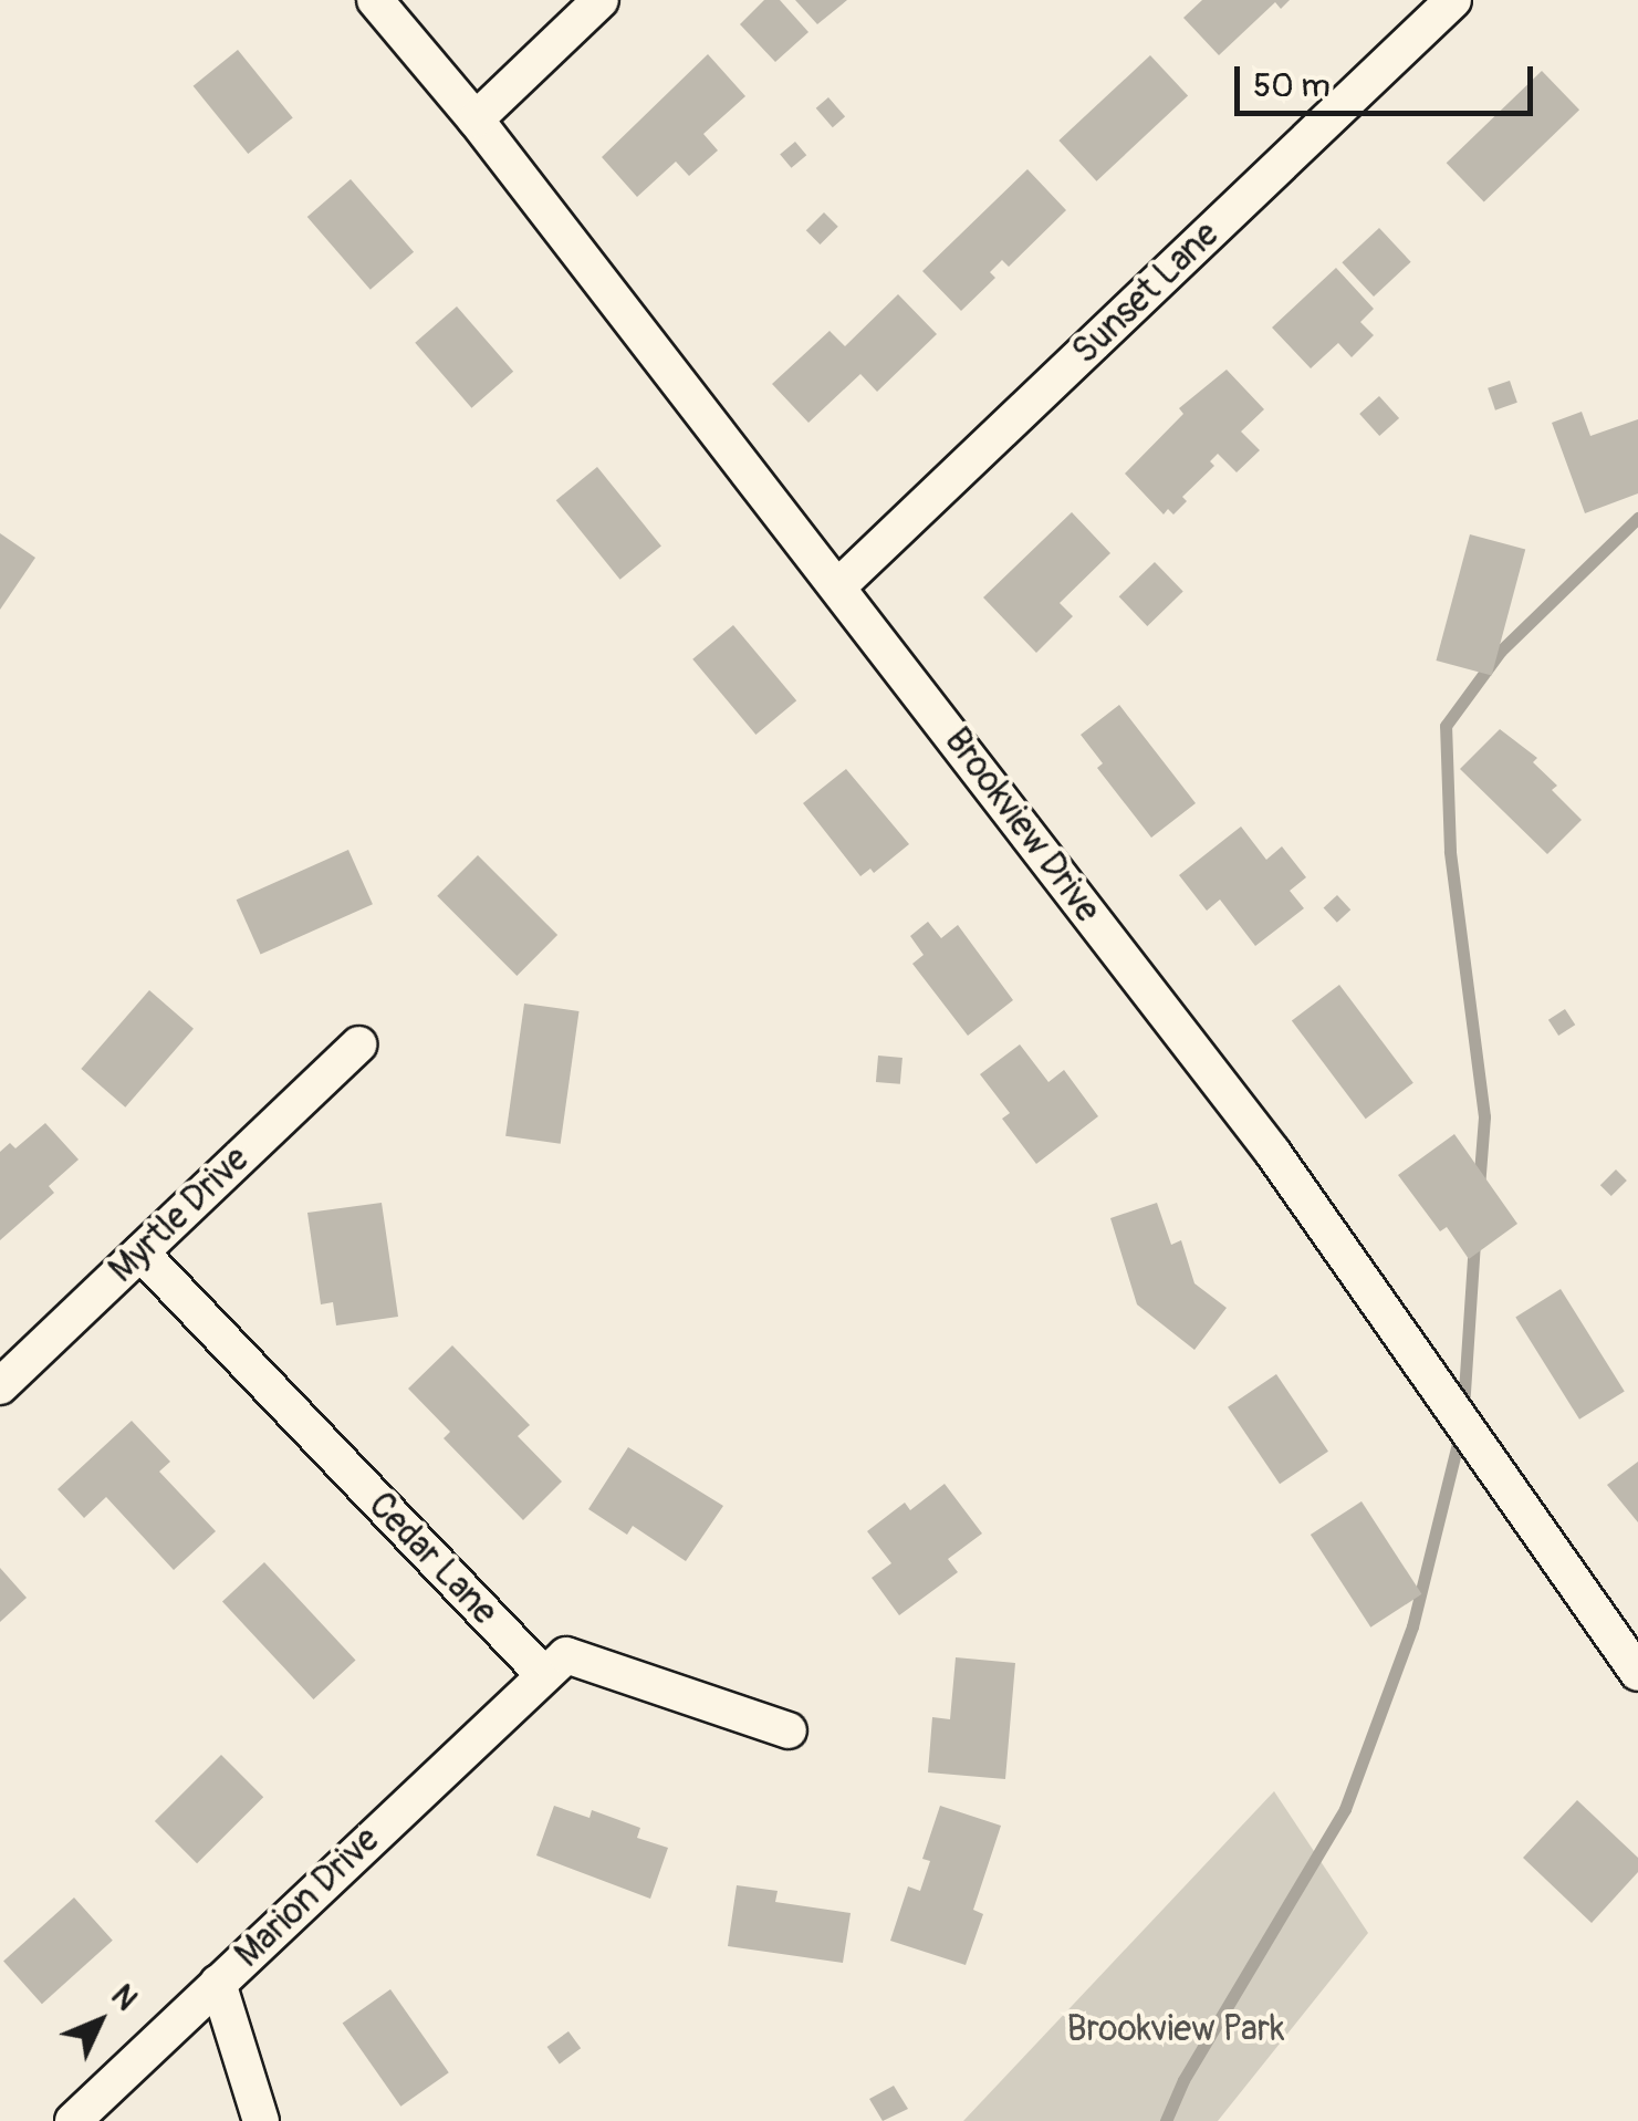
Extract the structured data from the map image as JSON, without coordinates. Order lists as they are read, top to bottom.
{
  "streets": {
    "street": [
      "Sunset Lane",
      "Brookview Drive",
      "Myrtle Drive",
      "Cedar Lane",
      "Marion Drive"
    ]
  },
  "crossings": [
    ["Sunset Lane", "Brookview Drive"],
    ["Myrtle Drive", "Cedar Lane"],
    ["Cedar Lane", "Marion Drive"]
  ],
  "parks": ["Brookview Park"],
  "scale_bar": "50 m",
  "north": "top right"
}
